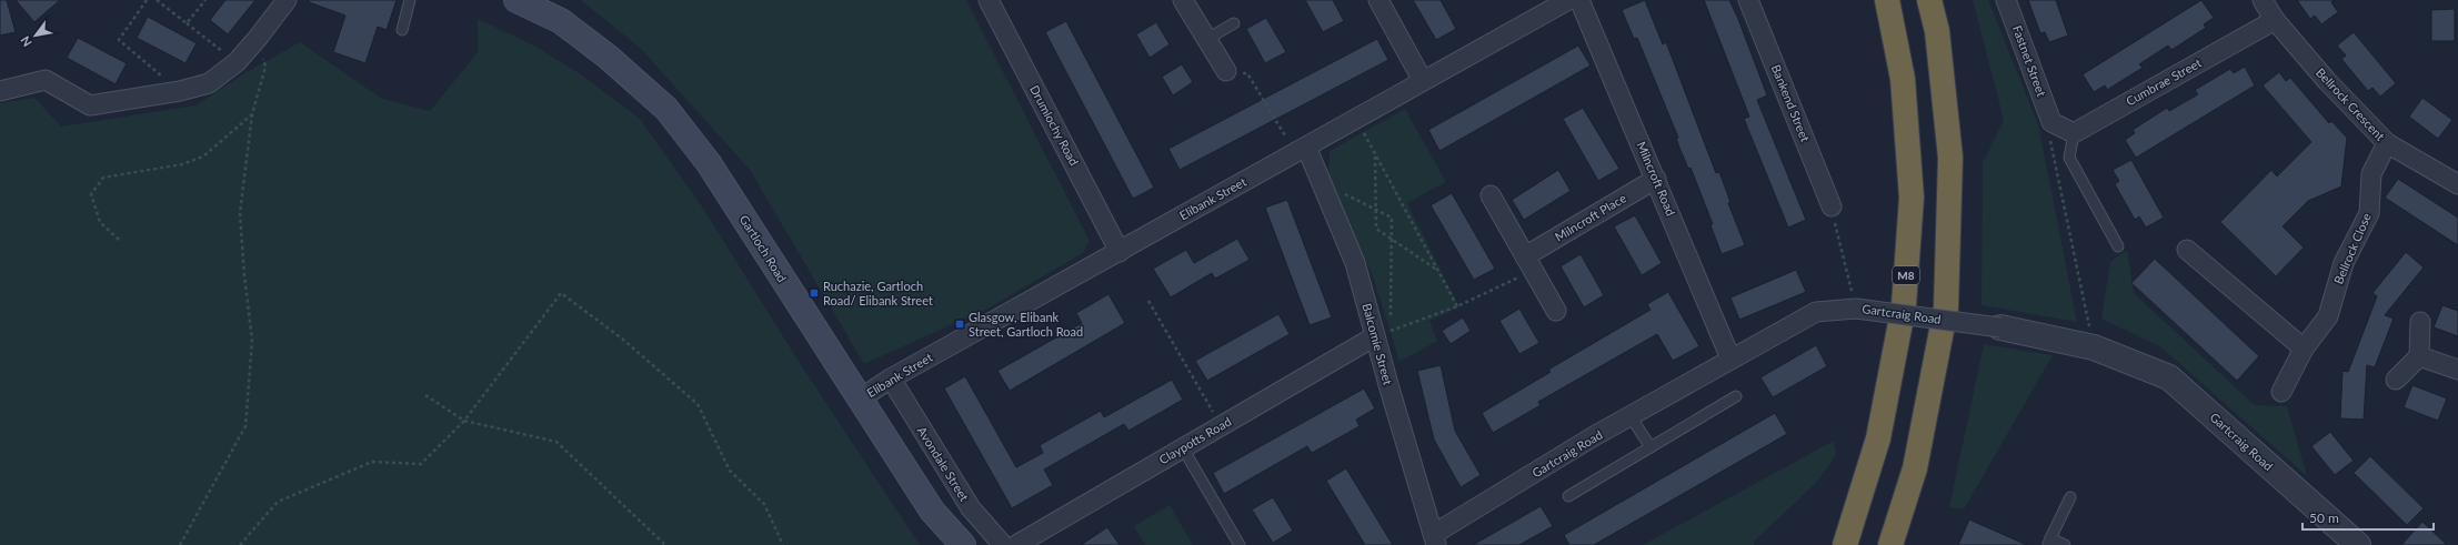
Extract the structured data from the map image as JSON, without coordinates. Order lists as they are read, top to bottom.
{
  "streets": {
    "highway": ["M8"],
    "main road": ["Gartloch Road"],
    "street": [
      "Fastnet Street",
      "Cumbrae Street",
      "Bankend Street",
      "Bellrock Crescent",
      "Drumlochy Road",
      "Milncroft Road",
      "Elibank Street",
      "Milncroft Place",
      "Bellrock Close",
      "Gartcraig Road",
      "Balcomie Street",
      "Claypotts Road",
      "Avondale Street"
    ]
  },
  "crossings": [
    ["Cumbrae Street", "Bellrock Crescent"],
    ["Bellrock Crescent", "Bellrock Close"],
    ["Drumlochy Road", "Elibank Street"],
    ["Milncroft Road", "Milncroft Place"],
    ["Milncroft Road", "Gartcraig Road"],
    ["Elibank Street", "Gartloch Road"],
    ["Elibank Street", "Balcomie Street"],
    ["Elibank Street", "Avondale Street"],
    ["Gartcraig Road", "Balcomie Street"],
    ["Balcomie Street", "Claypotts Road"]
  ],
  "places": {
    "transit": ["Ruchazie, Gartloch Road/ Elibank Street", "Glasgow, Elibank Street, Gartloch Road"]
  },
  "scale_bar": "50 m",
  "north": "bottom left"
}
